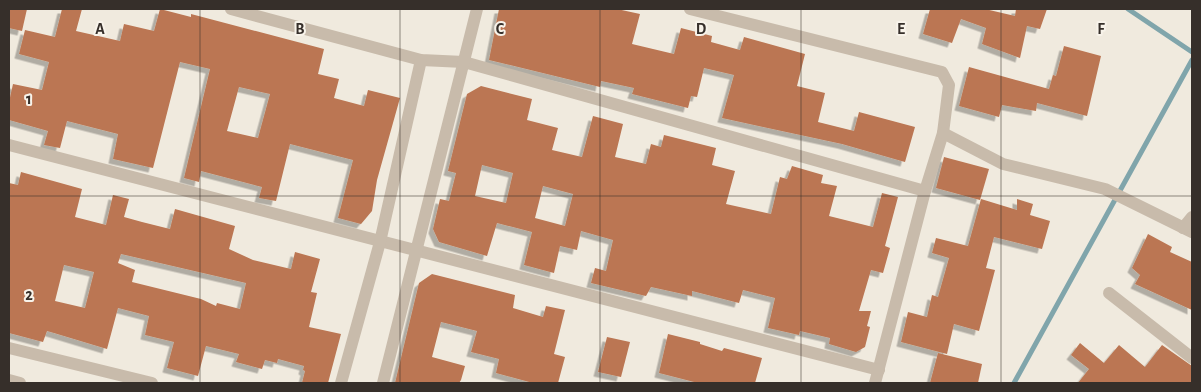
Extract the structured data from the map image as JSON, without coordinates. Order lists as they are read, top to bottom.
{
  "grid": {
    "columns": [
      "A",
      "B",
      "C",
      "D",
      "E",
      "F"
    ],
    "rows": ["1", "2"]
  }
}
